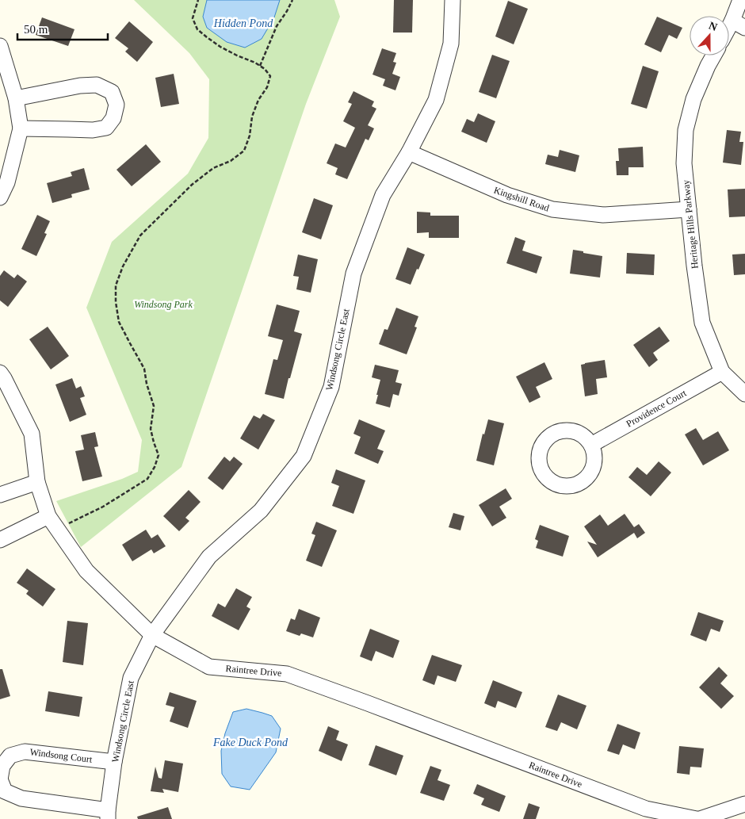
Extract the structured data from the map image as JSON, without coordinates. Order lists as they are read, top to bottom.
{
  "streets": {
    "street": [
      "Kingshill Road",
      "Heritage Hills Parkway",
      "Windsong Circle East",
      "Providence Court",
      "Raintree Drive",
      "Windsong Court"
    ]
  },
  "crossings": [
    ["Kingshill Road", "Heritage Hills Parkway"],
    ["Kingshill Road", "Windsong Circle East"],
    ["Heritage Hills Parkway", "Providence Court"],
    ["Windsong Circle East", "Raintree Drive"],
    ["Windsong Circle East", "Windsong Court"]
  ],
  "water": ["Hidden Pond", "Fake Duck Pond"],
  "parks": ["Windsong Park"],
  "scale_bar": "50 m",
  "north": "top"
}
